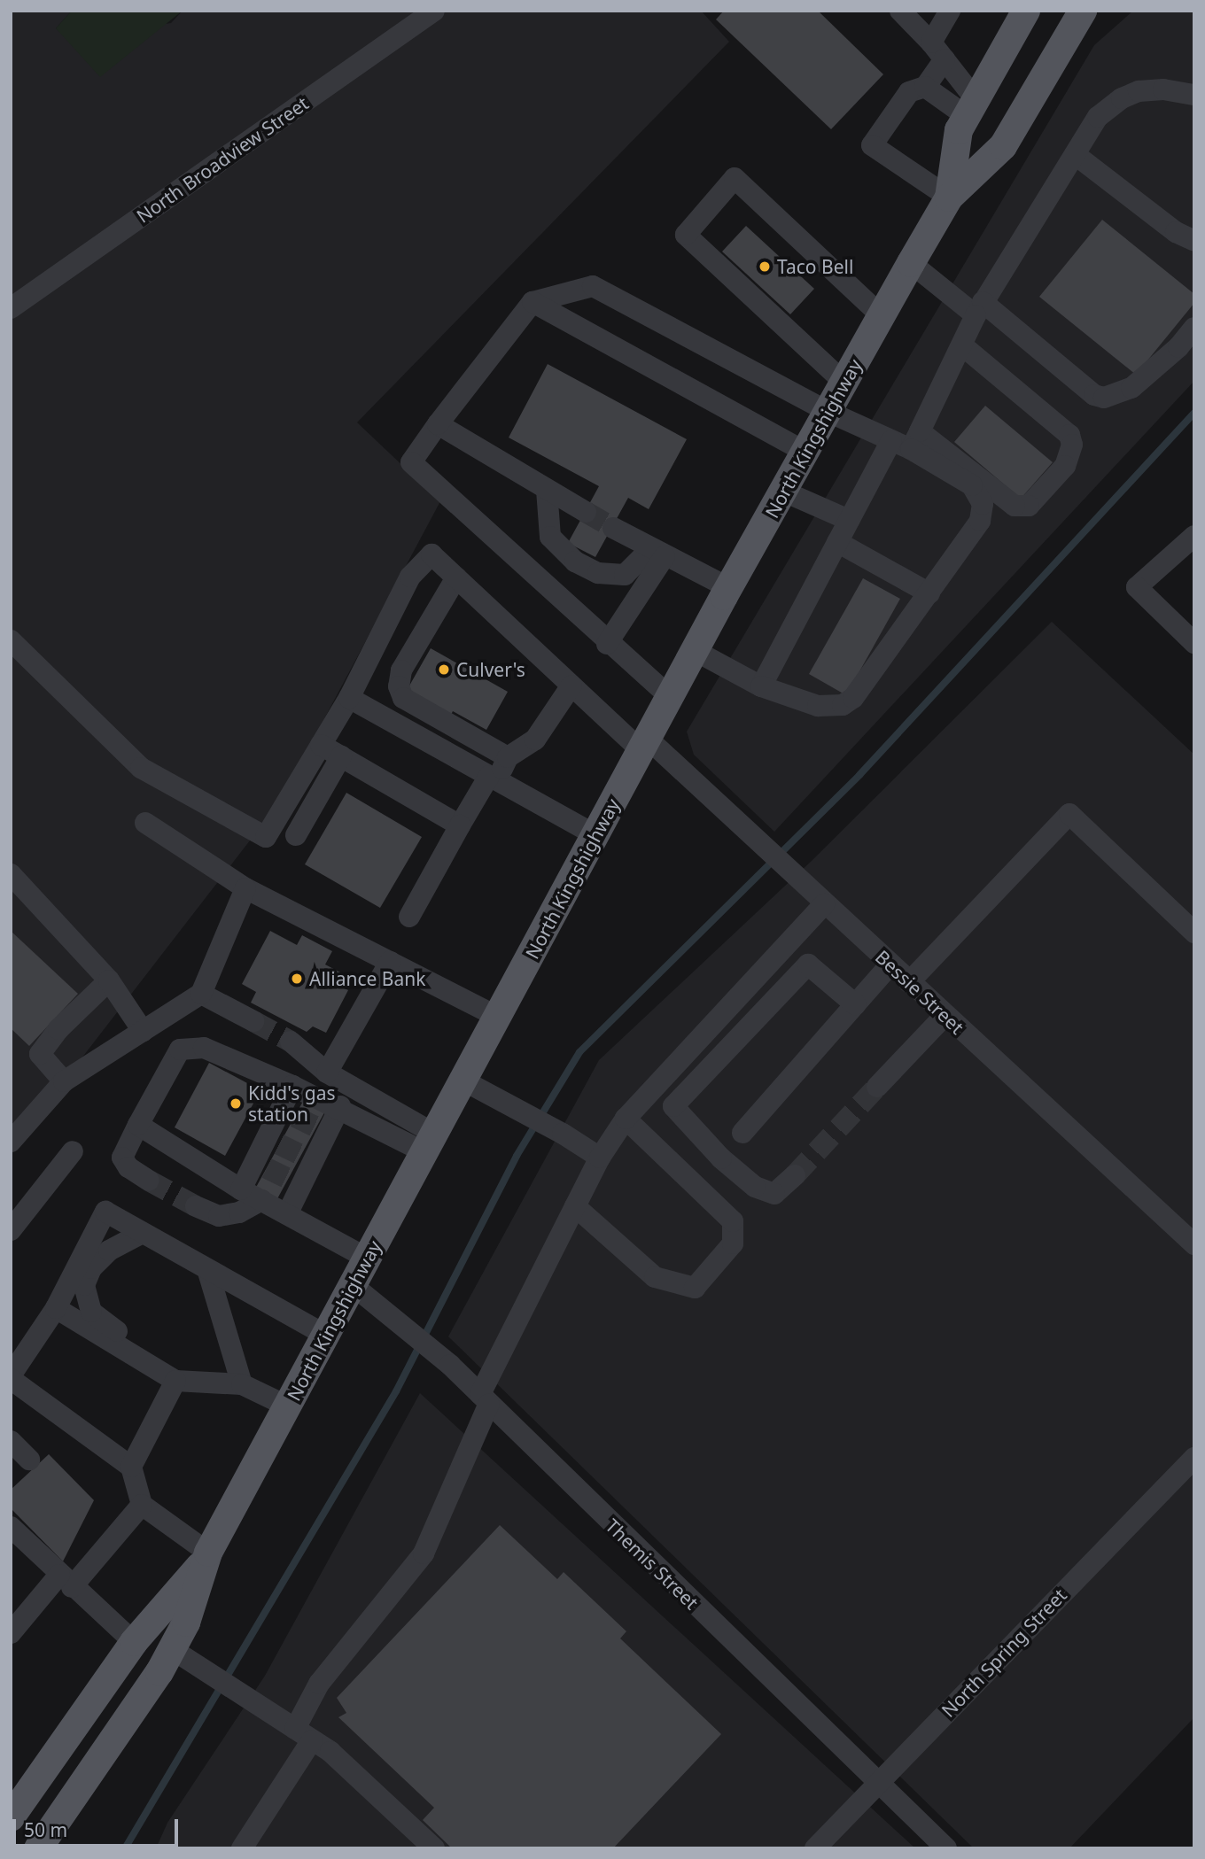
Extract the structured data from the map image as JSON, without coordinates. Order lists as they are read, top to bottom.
{
  "streets": {
    "main road": ["North Kingshighway"],
    "street": [
      "North Broadview Street",
      "Bessie Street",
      "Themis Street",
      "North Spring Street"
    ]
  },
  "crossings": [
    ["North Kingshighway", "Bessie Street"],
    ["North Kingshighway", "Themis Street"],
    ["Themis Street", "North Spring Street"]
  ],
  "places": [
    "Taco Bell",
    "Culver's",
    "Alliance Bank",
    "Kidd's gas station"
  ],
  "scale_bar": "50 m"
}
